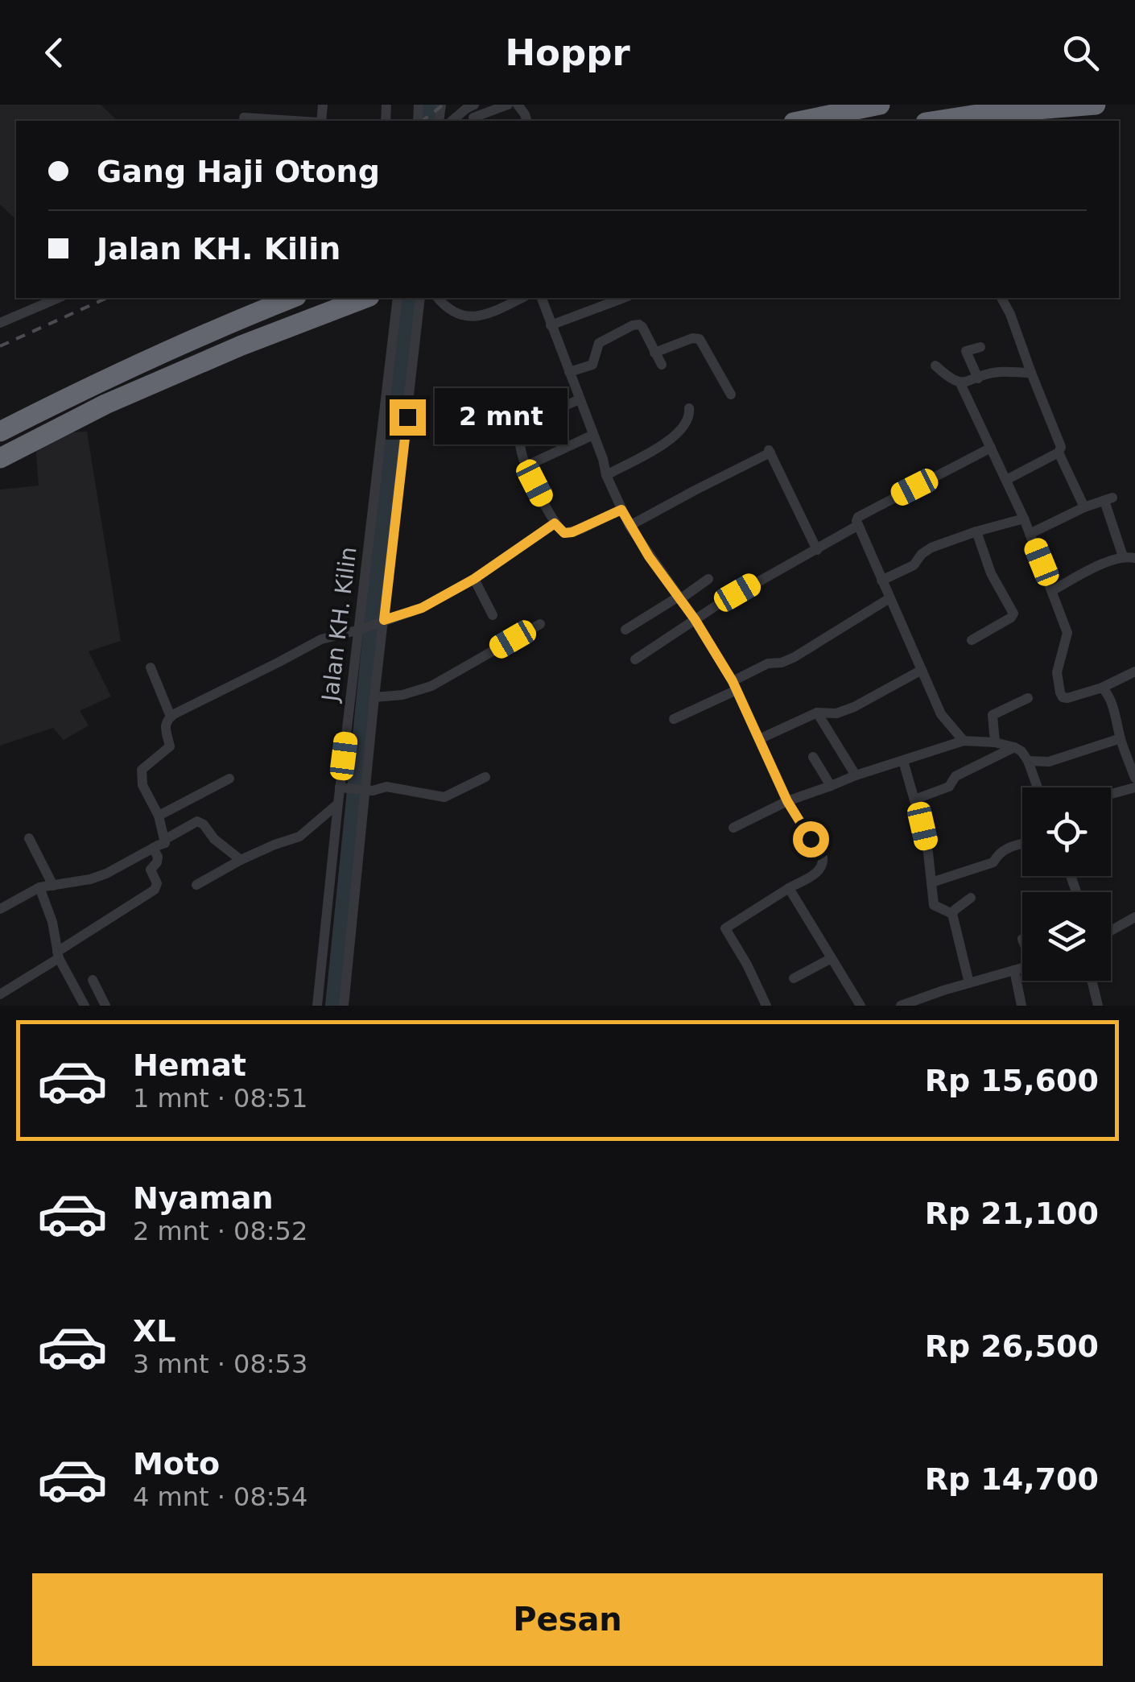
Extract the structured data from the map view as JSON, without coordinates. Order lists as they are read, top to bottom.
{
  "streets": {
    "street": ["Jalan KH. Kilin"]
  },
  "page": {
    "header": "Hoppr",
    "banner": ["Gang Haji Otong", "Jalan KH. Kilin"],
    "bubble": "2 mnt",
    "list": [
      {
        "name": "Hemat",
        "note": "1 mnt · 08:51",
        "value": "Rp 15,600"
      },
      {
        "name": "Nyaman",
        "note": "2 mnt · 08:52",
        "value": "Rp 21,100"
      },
      {
        "name": "XL",
        "note": "3 mnt · 08:53",
        "value": "Rp 26,500"
      },
      {
        "name": "Moto",
        "note": "4 mnt · 08:54",
        "value": "Rp 14,700"
      }
    ],
    "buttons": "Pesan"
  }
}
